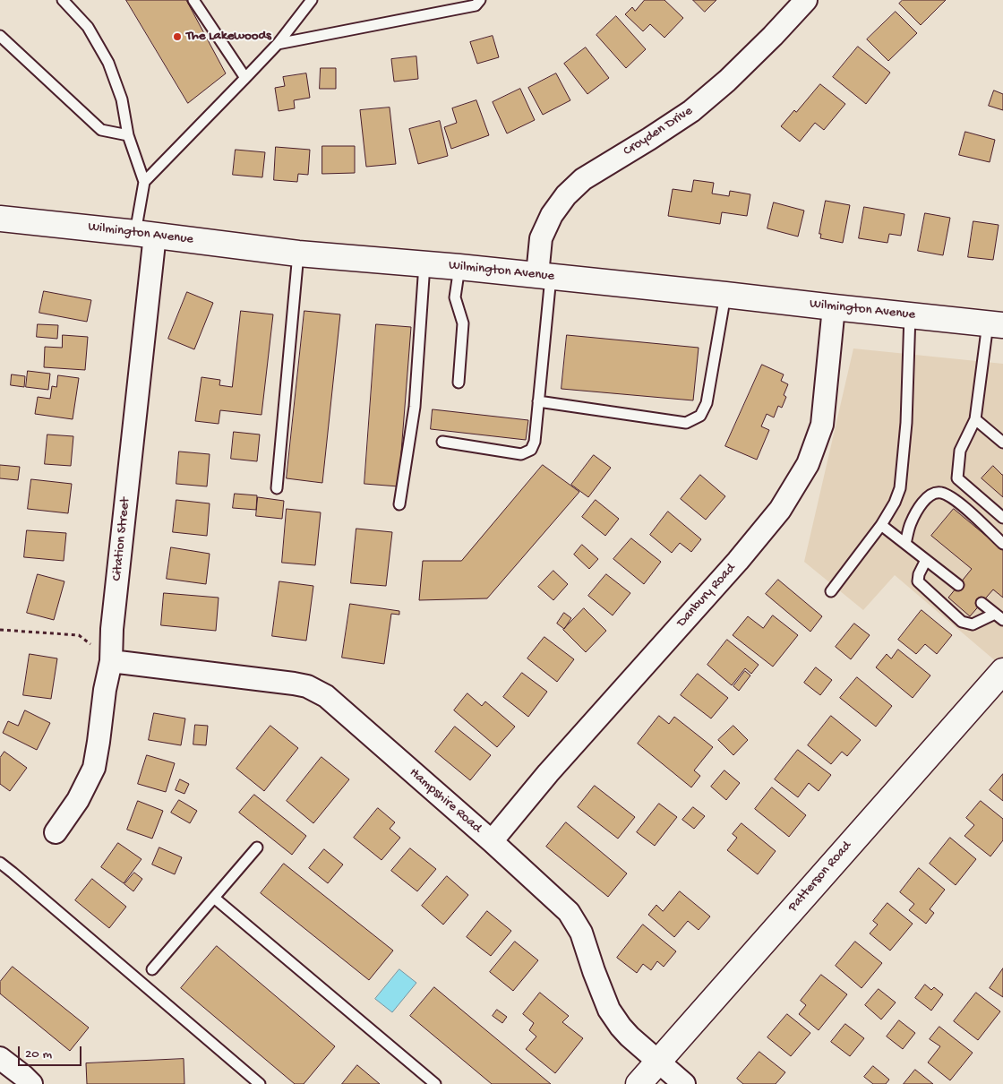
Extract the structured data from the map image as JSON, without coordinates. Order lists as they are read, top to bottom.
{
  "streets": {
    "main road": ["Wilmington Avenue", "Patterson Road"],
    "street": [
      "Croyden Drive",
      "Citation Street",
      "Danbury Road",
      "Hampshire Road"
    ]
  },
  "crossings": [
    ["Croyden Drive", "Wilmington Avenue"],
    ["Wilmington Avenue", "Citation Street"],
    ["Wilmington Avenue", "Danbury Road"],
    ["Citation Street", "Hampshire Road"],
    ["Danbury Road", "Hampshire Road"],
    ["Hampshire Road", "Patterson Road"]
  ],
  "places": ["The Lakewoods"],
  "scale_bar": "20 m"
}
